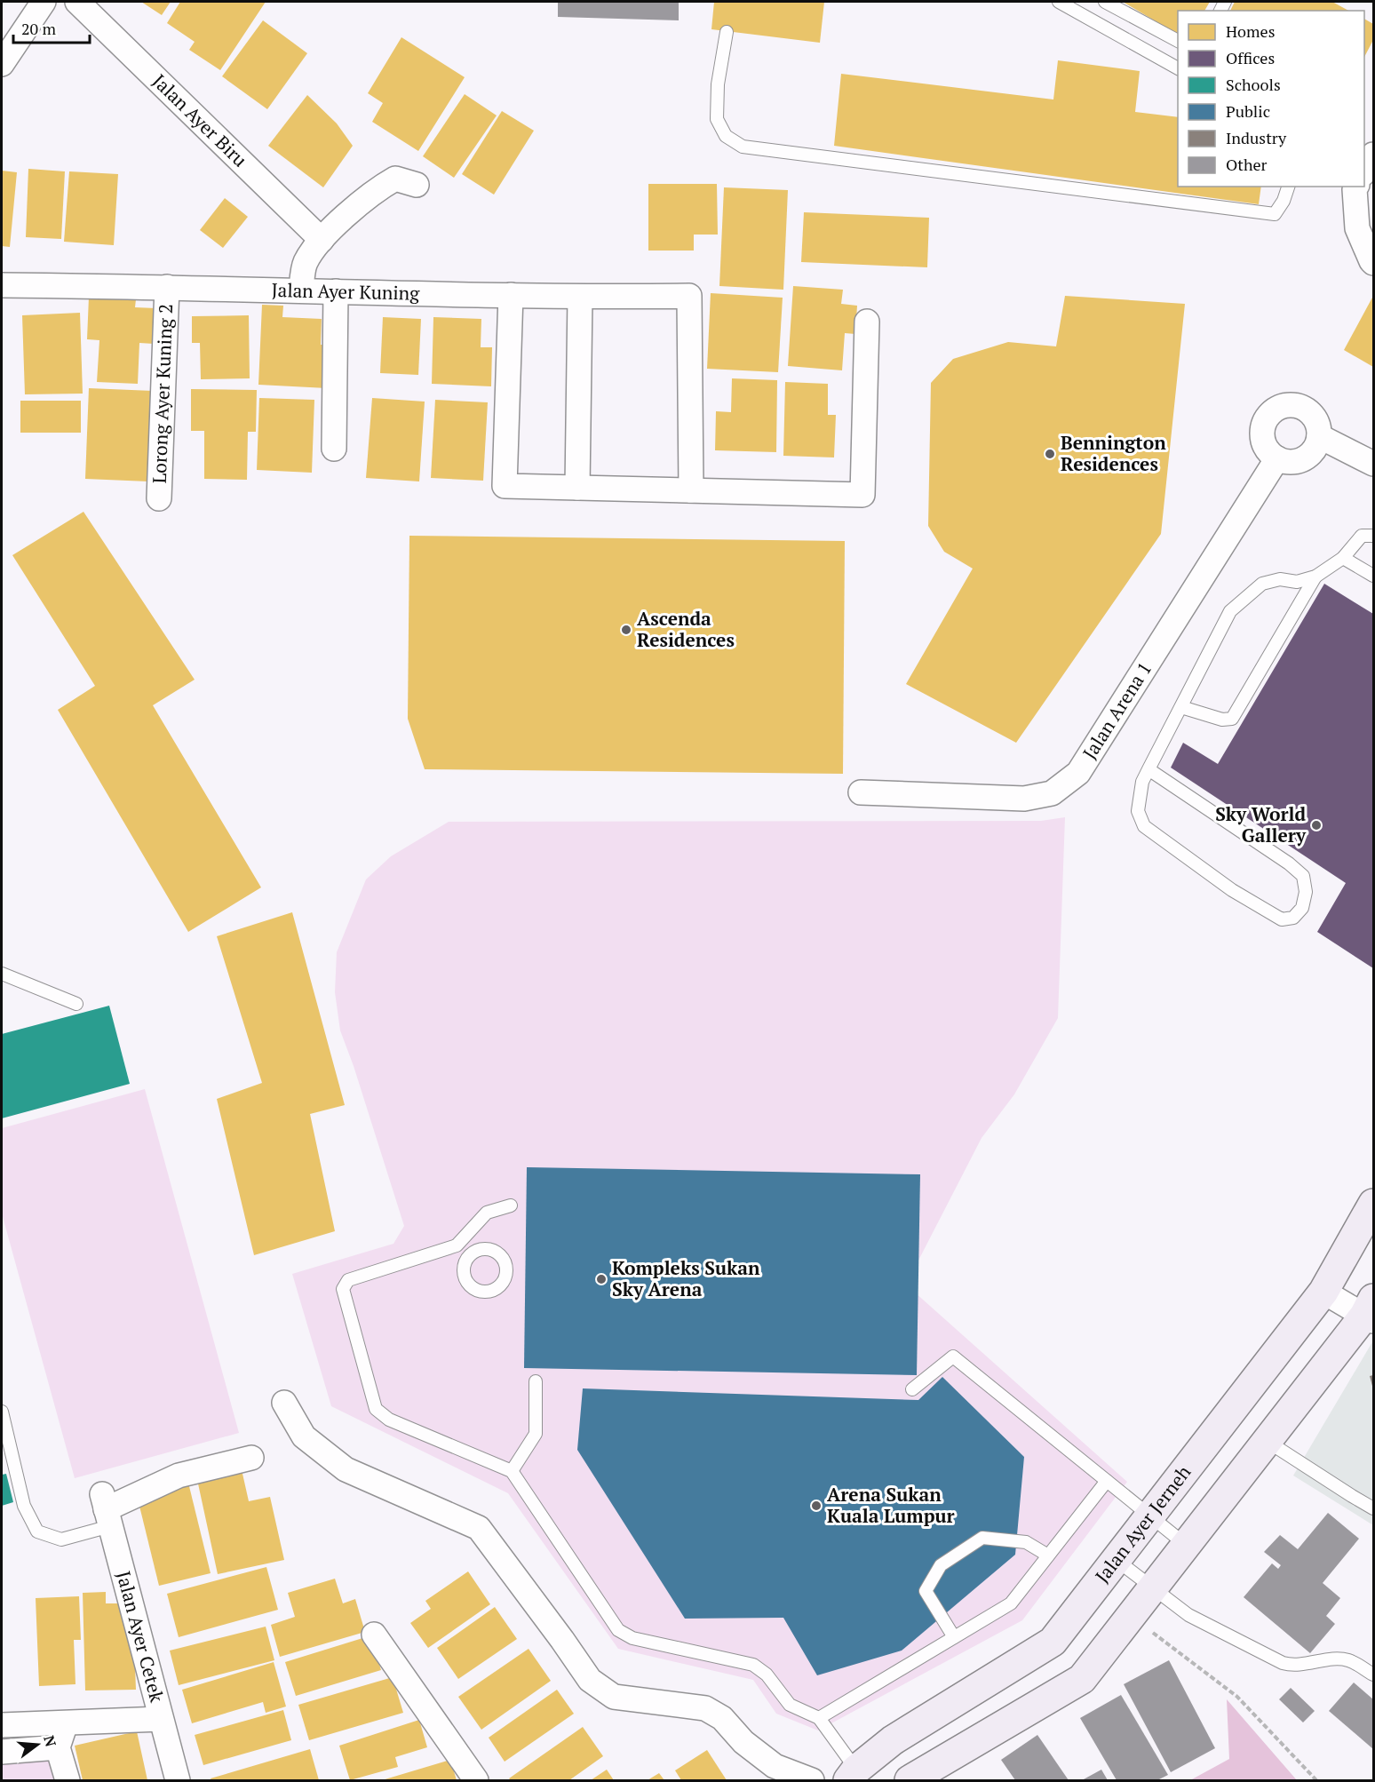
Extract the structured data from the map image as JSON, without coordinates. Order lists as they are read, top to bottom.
{
  "streets": {
    "main road": ["Jalan Ayer Jerneh"],
    "street": [
      "Jalan Ayer Biru",
      "Jalan Ayer Kuning",
      "Lorong Ayer Kuning 2",
      "Jalan Arena 1",
      "Jalan Ayer Cetek"
    ]
  },
  "crossings": [
    ["Jalan Ayer Kuning", "Lorong Ayer Kuning 2"]
  ],
  "places": [
    "Bennington Residences",
    "Ascenda Residences",
    "Sky World Gallery",
    "Kompleks Sukan Sky Arena",
    "Arena Sukan Kuala Lumpur"
  ],
  "legend": [
    "Homes",
    "Offices",
    "Schools",
    "Public",
    "Industry",
    "Other"
  ],
  "scale_bar": "20 m",
  "north": "right"
}
